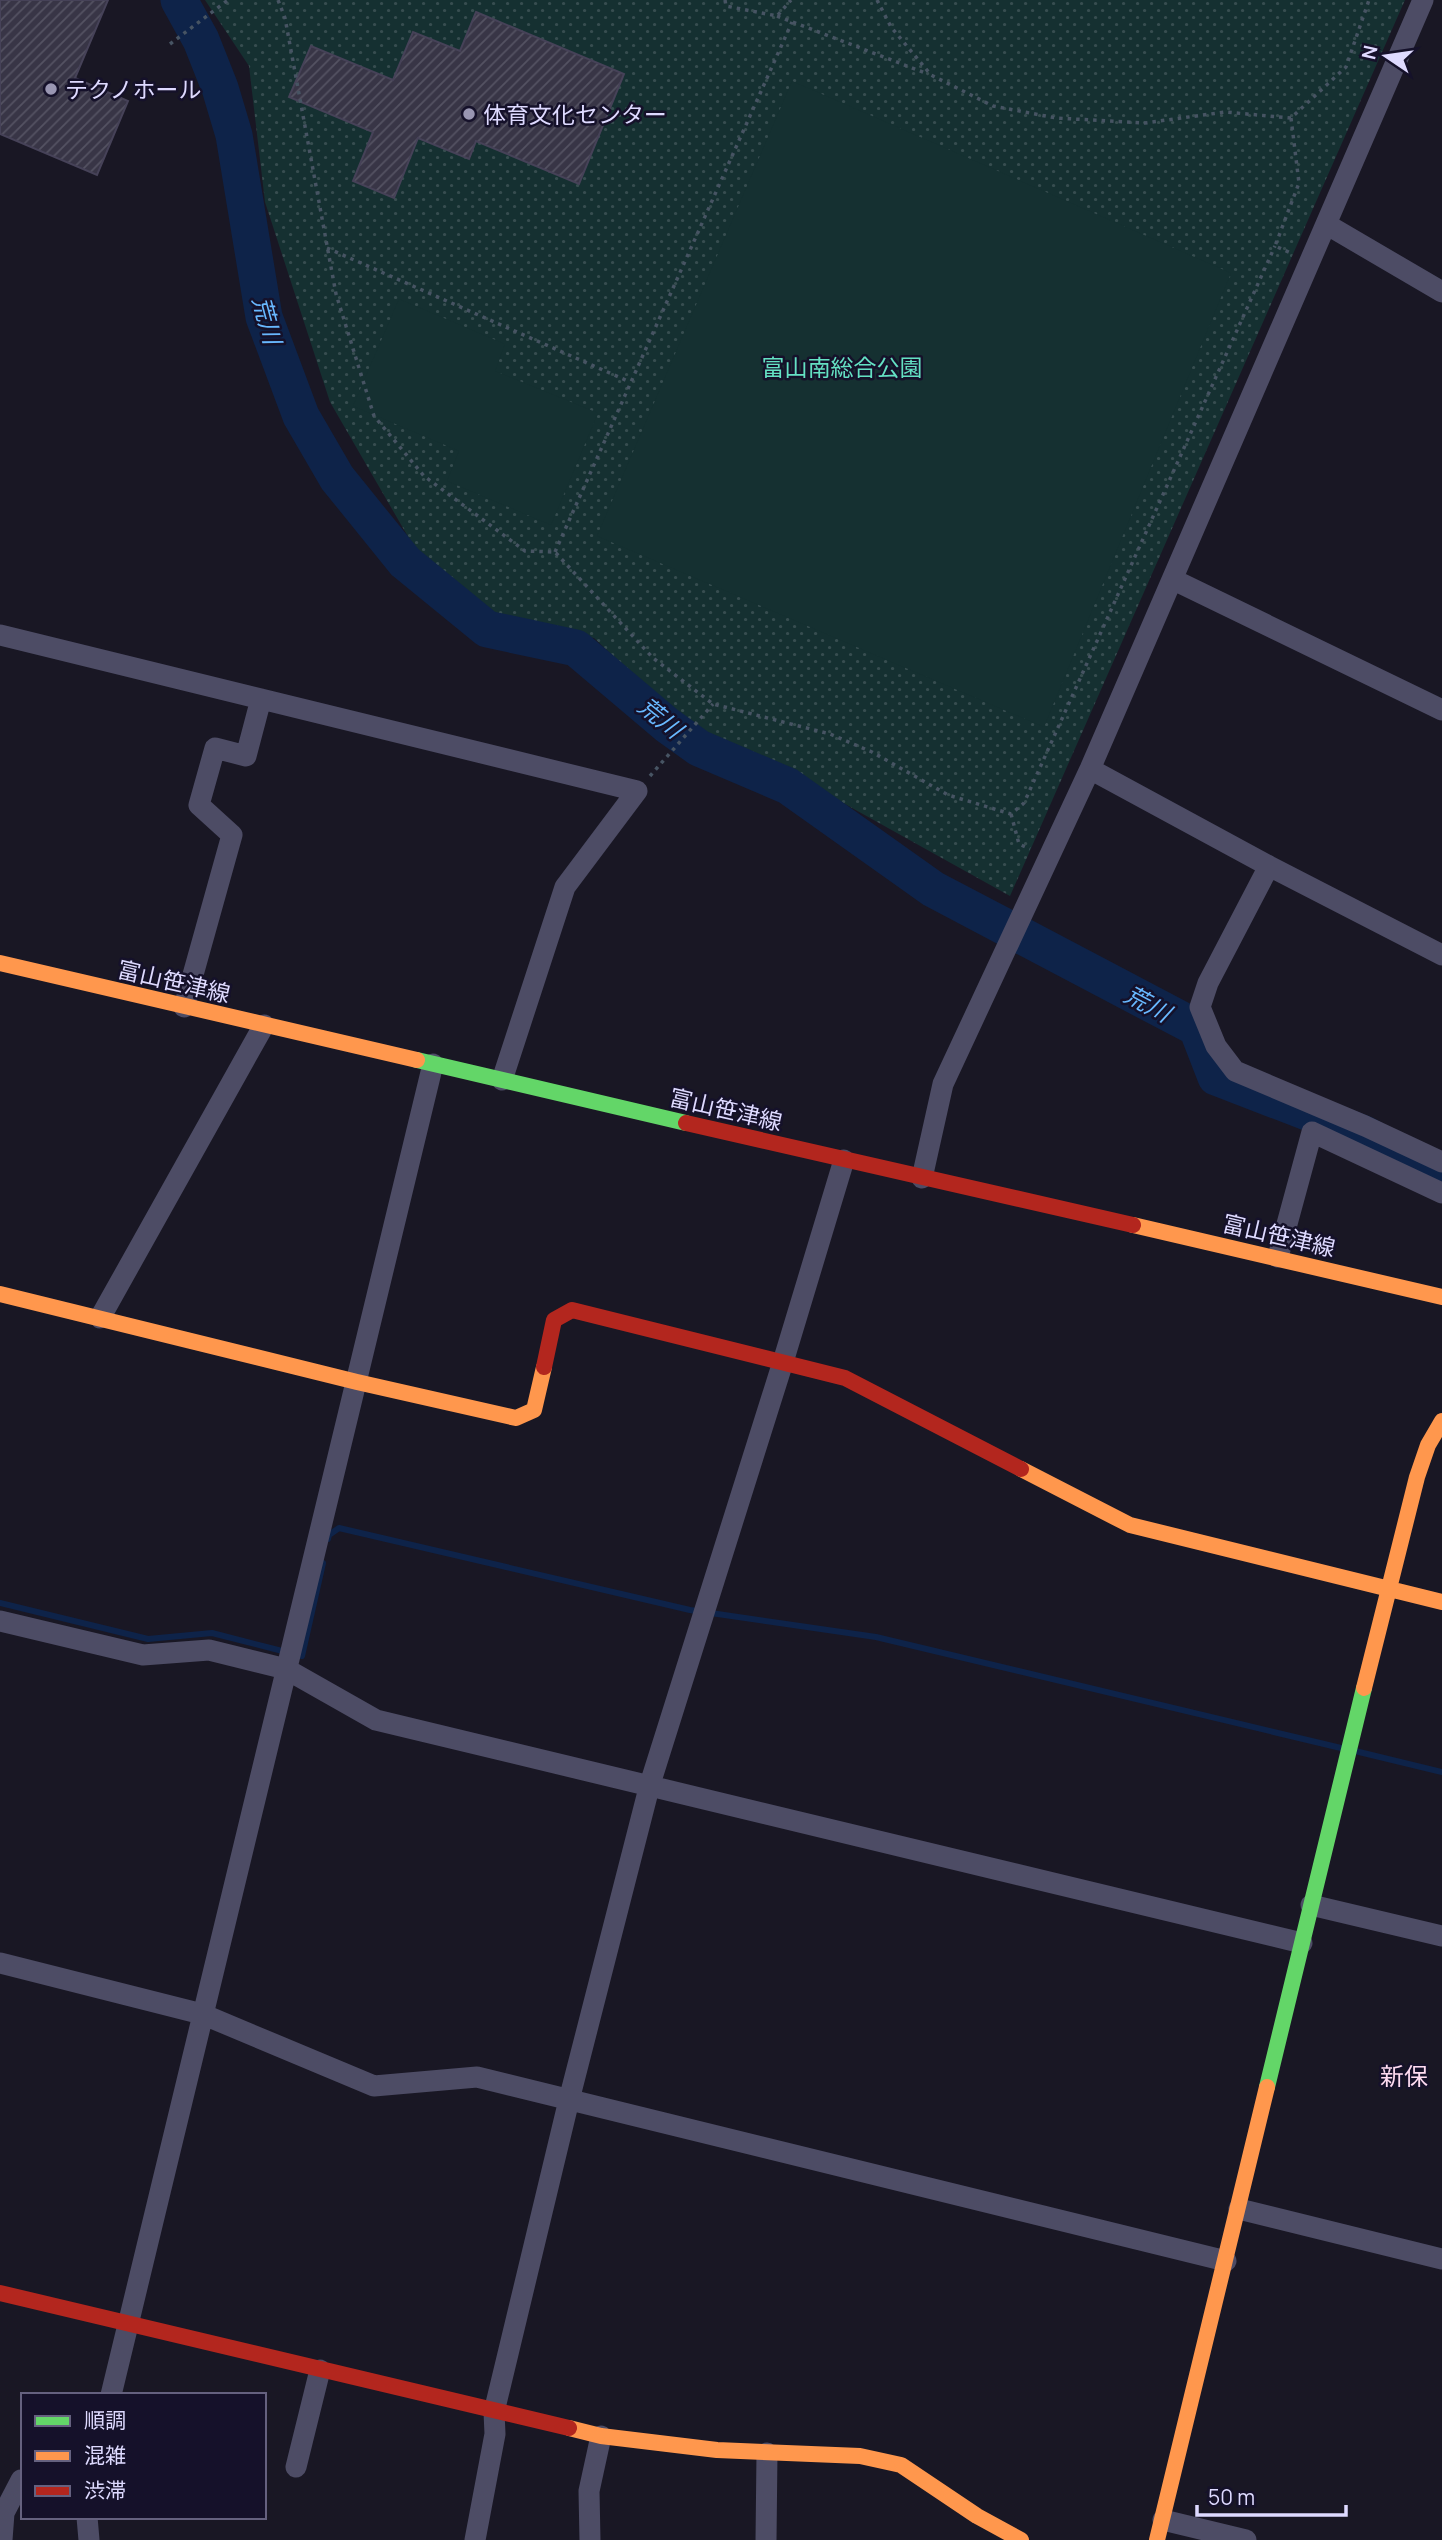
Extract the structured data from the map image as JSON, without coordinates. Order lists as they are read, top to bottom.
{
  "streets": {
    "street": ["富山笹津線"]
  },
  "districts": ["新保"],
  "water": ["荒川"],
  "parks": ["富山南総合公園"],
  "places": ["テクノホール", "体育文化センター"],
  "legend": ["順調", "混雑", "渋滞"],
  "scale_bar": "50 m",
  "north": "left"
}
